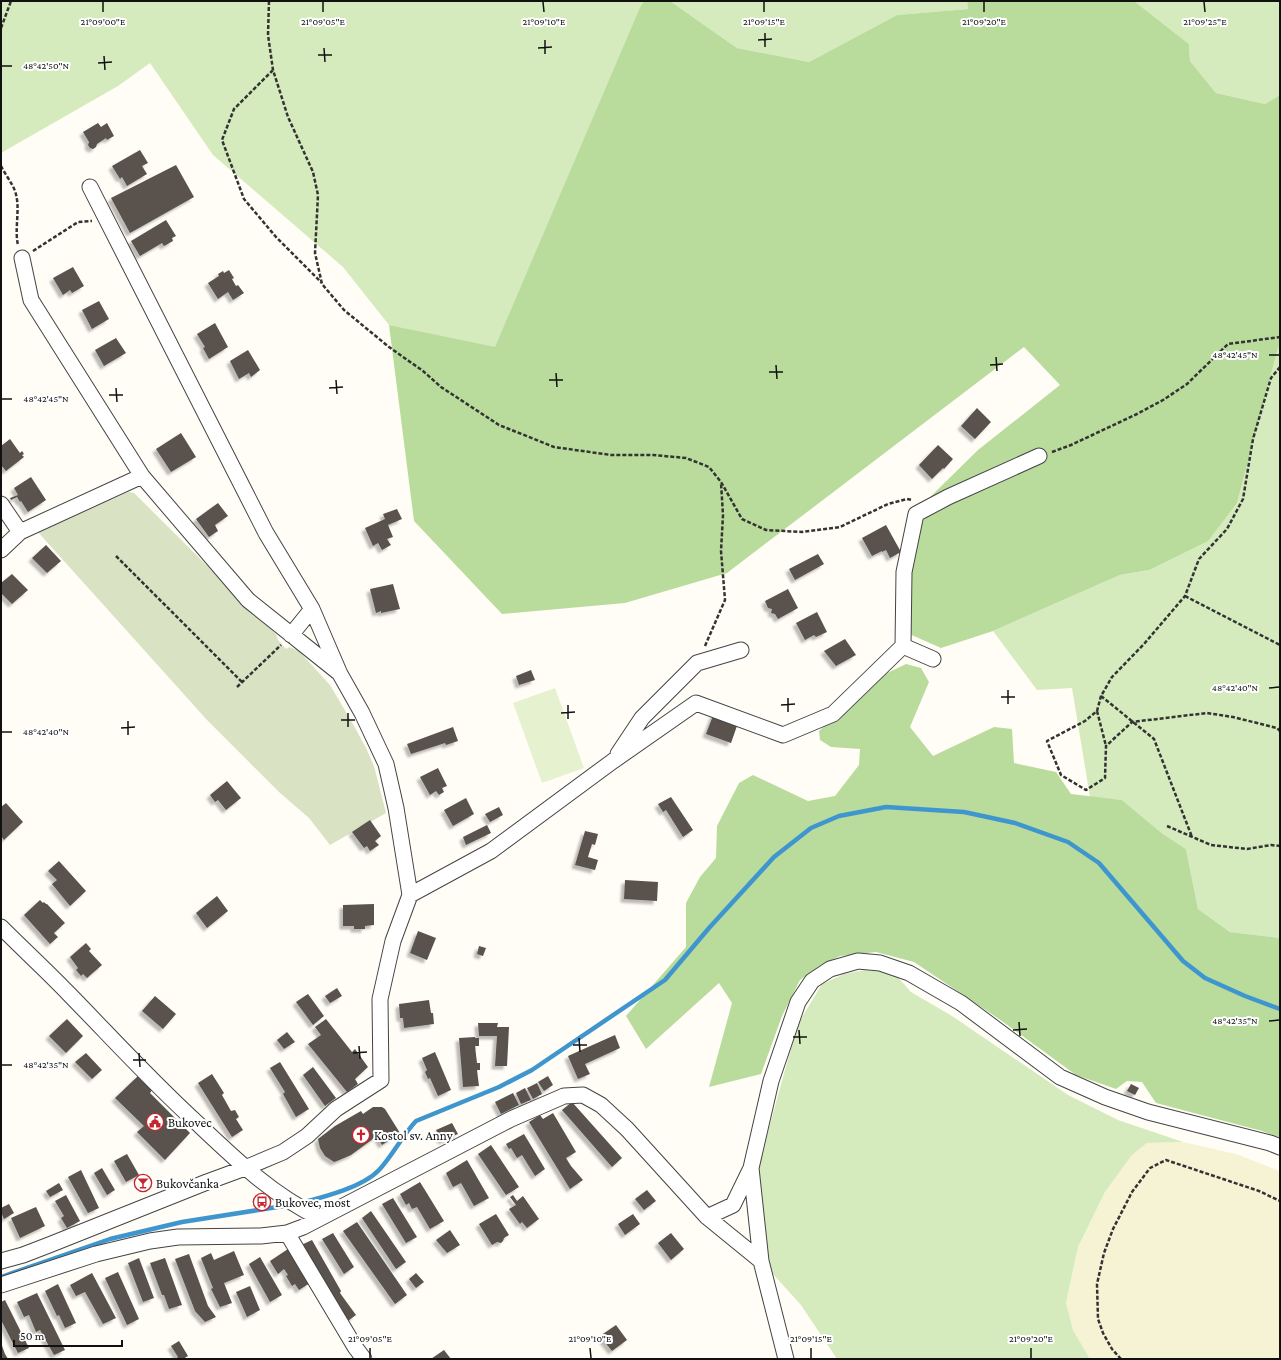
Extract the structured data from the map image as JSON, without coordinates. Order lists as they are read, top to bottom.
{
  "places": {
    "public building": ["Bukovec"],
    "church": ["Kostol sv. Anny"],
    "bar": ["Bukovčanka"],
    "bus stop": ["Bukovec, most"]
  },
  "scale_bar": "50 m",
  "coordinates": [
    "21°09'00\"E",
    "21°09'05\"E",
    "21°09'10\"E",
    "21°09'15\"E",
    "21°09'20\"E",
    "21°09'25\"E",
    "48°42'50\"N",
    "48°42'45\"N",
    "48°42'40\"N",
    "48°42'35\"N"
  ]
}
